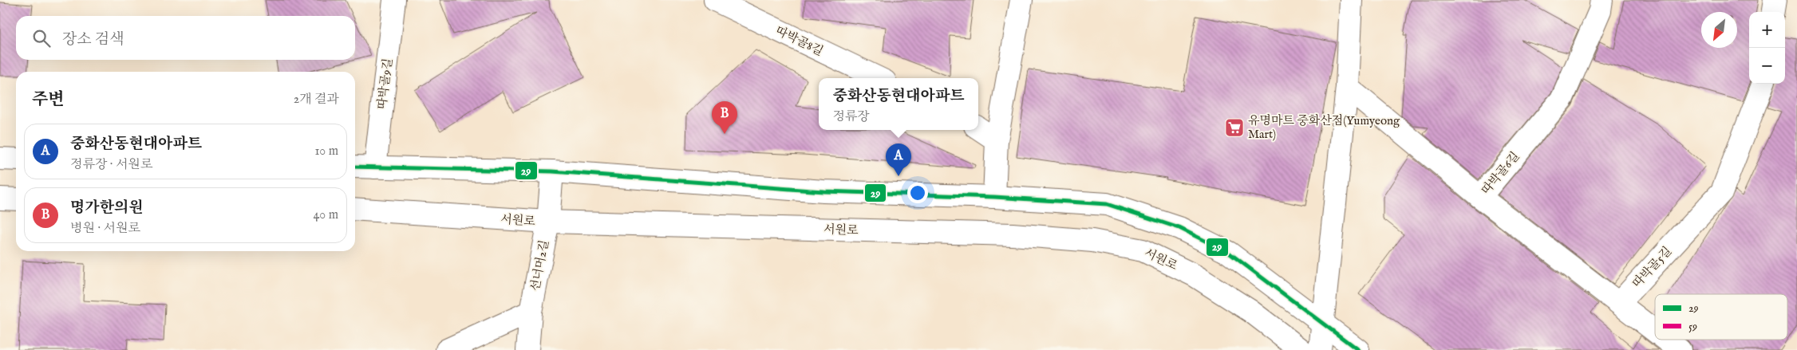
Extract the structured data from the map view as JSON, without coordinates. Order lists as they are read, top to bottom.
{
  "streets": {
    "street": [
      "따박골8길",
      "따박골9길",
      "따박골6길",
      "서원로",
      "선너머2길",
      "따박골5길"
    ]
  },
  "crossings": [
    ["서원로", "선너머2길"]
  ],
  "places": {
    "supermarket": ["유명마트 중화산점(Yumyeong Mart)"]
  },
  "lines": ["transit line 29"],
  "legend": ["29", "59"],
  "north": "bottom left",
  "page": {
    "map_buttons": ["+", "−"],
    "search": "장소 검색",
    "heading": ["주변", "2개 결과"],
    "popup": ["중화산동현대아파트", "정류장"],
    "pins": ["B", "A"],
    "list": [
      {
        "mark": "A",
        "name": "중화산동현대아파트",
        "note": "정류장 · 서원로",
        "value": "10 m"
      },
      {
        "mark": "B",
        "name": "명가한의원",
        "note": "병원 · 서원로",
        "value": "40 m"
      }
    ]
  }
}
